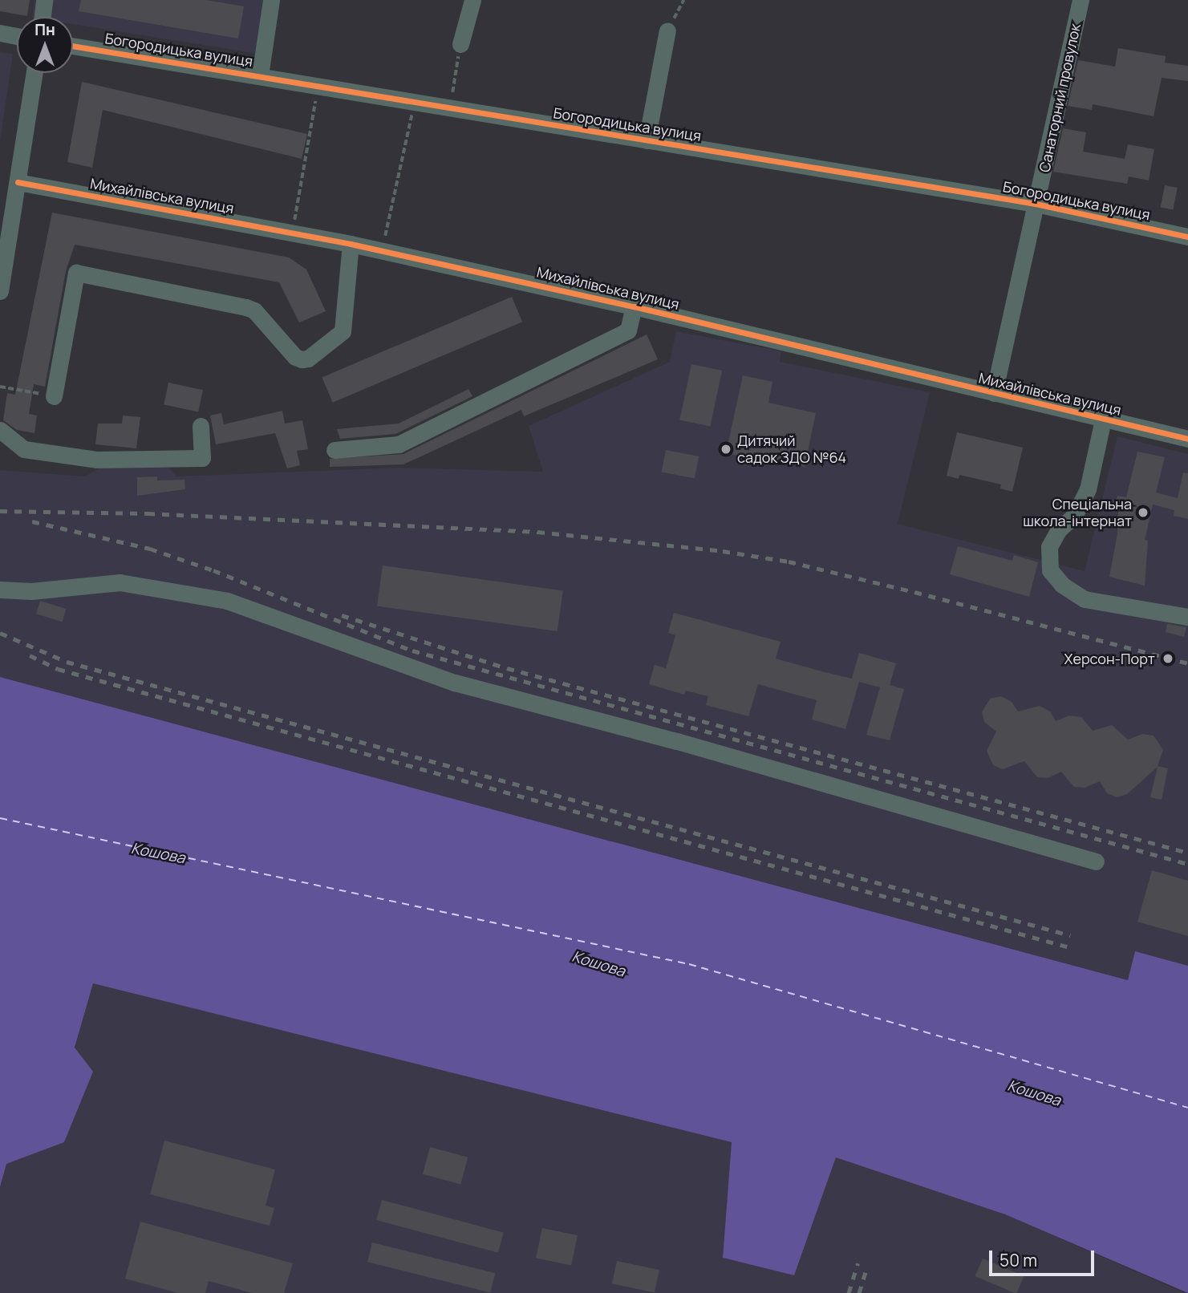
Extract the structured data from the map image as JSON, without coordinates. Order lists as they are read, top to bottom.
{
  "streets": {
    "street": ["Богородицька вулиця", "Санаторний провулок", "Михайлівська вулиця"]
  },
  "crossings": [
    ["Богородицька вулиця", "Санаторний провулок"],
    ["Санаторний провулок", "Михайлівська вулиця"]
  ],
  "water": ["Кошова"],
  "places": ["Дитячий садок ЗДО №64", "Спеціальна школа-інтернат", "Херсон-Порт"],
  "scale_bar": "50 m",
  "north": "top"
}
